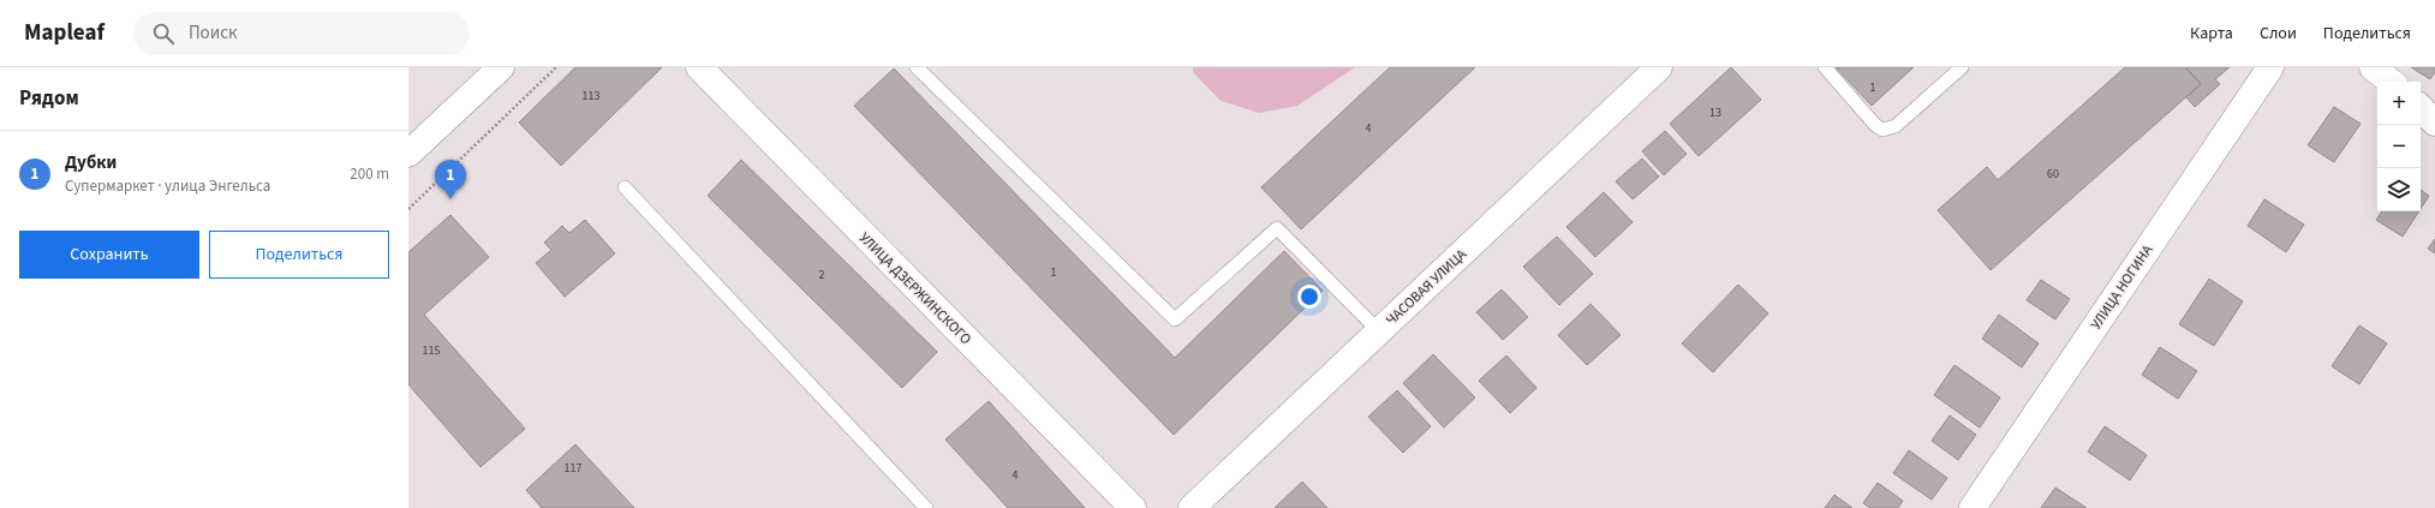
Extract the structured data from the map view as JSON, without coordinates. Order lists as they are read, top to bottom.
{
  "streets": {
    "street": ["ЧАСОВАЯ УЛИЦА", "УЛИЦА НОГИНА", "УЛИЦА ДЗЕРЖИНСКОГО"]
  },
  "house_numbers": [
    "1",
    "113",
    "13",
    "4",
    "60",
    "1",
    "2",
    "115",
    "117",
    "4"
  ],
  "page": {
    "header": "Mapleaf",
    "search": "Поиск",
    "nav": ["Карта", "Слои", "Поделиться"],
    "heading": "Рядом",
    "map_buttons": ["+", "−"],
    "list": [
      {
        "mark": "1",
        "name": "Дубки",
        "note": "Супермаркет · улица Энгельса",
        "value": "200 m"
      }
    ],
    "pins": "1",
    "buttons": ["Сохранить", "Поделиться"]
  }
}
